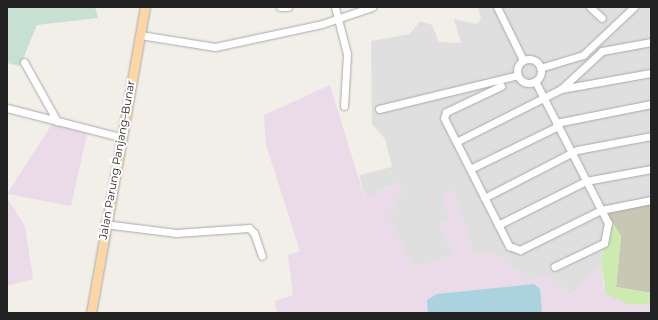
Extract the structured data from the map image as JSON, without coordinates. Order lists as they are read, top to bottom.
{
  "streets": {
    "main road": ["Jalan Parung Panjang–Bunar"]
  }
}
